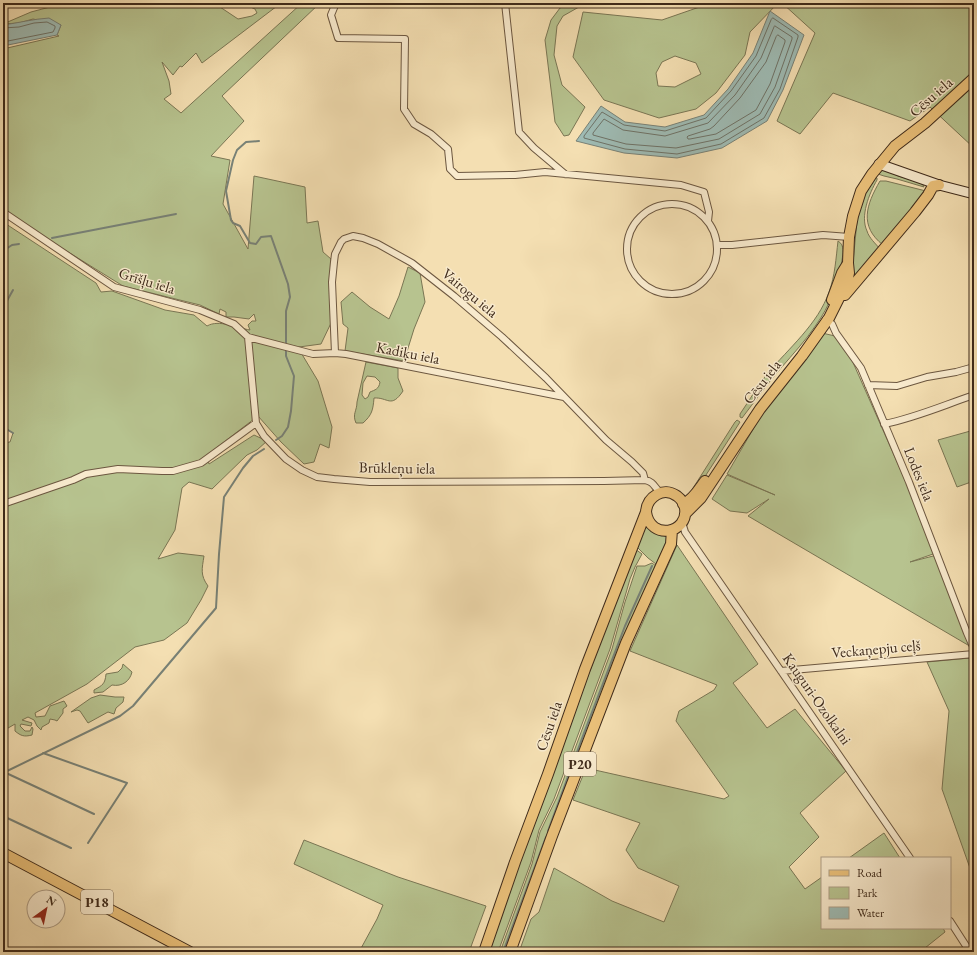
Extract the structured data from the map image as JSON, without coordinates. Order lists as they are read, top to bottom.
{
  "streets": {
    "main road": ["Cēsu iela", "P20", "P18"],
    "street": [
      "Grīšļu iela",
      "Vairogu iela",
      "Kadiķu iela",
      "Brūkleņu iela",
      "Lodes iela",
      "Veckaņepju ceļš",
      "Kauguri-Ozolkalni"
    ]
  },
  "crossings": [
    ["Cēsu iela", "Lodes iela"],
    ["Cēsu iela", "Kauguri-Ozolkalni"],
    ["Cēsu iela", "P20"],
    ["Grīšļu iela", "Kadiķu iela"],
    ["Grīšļu iela", "Brūkleņu iela"],
    ["Vairogu iela", "Kadiķu iela"],
    ["Vairogu iela", "Brūkleņu iela"],
    ["Kadiķu iela", "Brūkleņu iela"],
    ["Veckaņepju ceļš", "Kauguri-Ozolkalni"],
    ["Kauguri-Ozolkalni", "P20"]
  ],
  "legend": ["Road", "Park", "Water"],
  "north": "top right"
}
